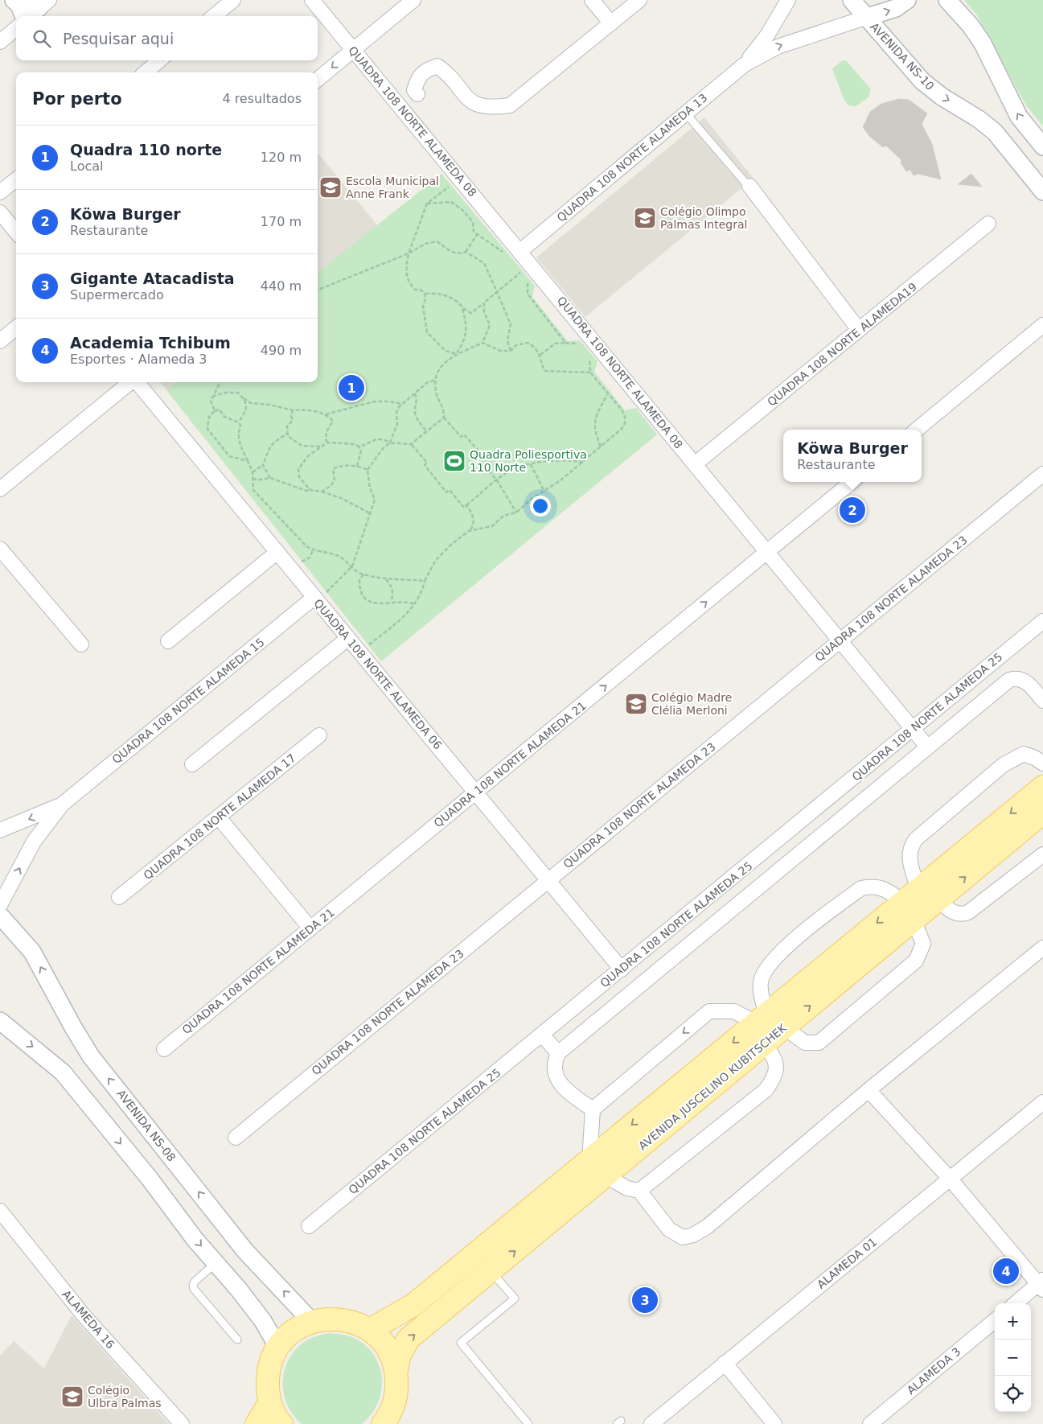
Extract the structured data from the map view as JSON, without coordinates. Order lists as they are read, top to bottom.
{
  "streets": {
    "main road": ["AVENIDA JUSCELINO KUBITSCHEK"],
    "street": [
      "AVENIDA NS-10",
      "QUADRA 108 NORTE ALAMEDA 08",
      "QUADRA 108 NORTE ALAMEDA 13",
      "QUADRA 108 NORTE ALAMEDA19",
      "QUADRA 108 NORTE ALAMEDA 23",
      "QUADRA 108 NORTE ALAMEDA 06",
      "QUADRA 108 NORTE ALAMEDA 15",
      "QUADRA 108 NORTE ALAMEDA 25",
      "QUADRA 108 NORTE ALAMEDA 21",
      "QUADRA 108 NORTE ALAMEDA 17",
      "AVENIDA NS-08",
      "ALAMEDA 01",
      "ALAMEDA 16",
      "ALAMEDA 3"
    ]
  },
  "crossings": [
    ["QUADRA 108 NORTE ALAMEDA 08", "QUADRA 108 NORTE ALAMEDA 13"],
    ["QUADRA 108 NORTE ALAMEDA 08", "QUADRA 108 NORTE ALAMEDA19"],
    ["QUADRA 108 NORTE ALAMEDA 08", "QUADRA 108 NORTE ALAMEDA 23"],
    ["QUADRA 108 NORTE ALAMEDA 08", "QUADRA 108 NORTE ALAMEDA 25"],
    ["QUADRA 108 NORTE ALAMEDA 08", "QUADRA 108 NORTE ALAMEDA 21"],
    ["QUADRA 108 NORTE ALAMEDA 23", "QUADRA 108 NORTE ALAMEDA 06"],
    ["QUADRA 108 NORTE ALAMEDA 06", "QUADRA 108 NORTE ALAMEDA 15"],
    ["QUADRA 108 NORTE ALAMEDA 06", "QUADRA 108 NORTE ALAMEDA 25"],
    ["QUADRA 108 NORTE ALAMEDA 06", "QUADRA 108 NORTE ALAMEDA 21"]
  ],
  "one_way": ["QUADRA 108 NORTE ALAMEDA 21"],
  "places": {
    "school or university": [
      "Escola Municipal Anne Frank",
      "Colégio Olimpo Palmas Integral",
      "Colégio Madre Clélia Merloni",
      "Colégio Ulbra Palmas"
    ],
    "sports": ["Quadra Poliesportiva 110 Norte"]
  },
  "page": {
    "search": "Pesquisar aqui",
    "heading": ["Por perto", "4 resultados"],
    "list": [
      {
        "mark": "1",
        "name": "Quadra 110 norte",
        "note": "Local",
        "value": "120 m"
      },
      {
        "mark": "2",
        "name": "Köwa Burger",
        "note": "Restaurante",
        "value": "170 m"
      },
      {
        "mark": "3",
        "name": "Gigante Atacadista",
        "note": "Supermercado",
        "value": "440 m"
      },
      {
        "mark": "4",
        "name": "Academia Tchibum",
        "note": "Esportes · Alameda 3",
        "value": "490 m"
      }
    ],
    "pins": [
      "1",
      "2",
      "4",
      "3"
    ],
    "popup": ["Köwa Burger", "Restaurante"],
    "map_buttons": ["+", "−"]
  }
}
